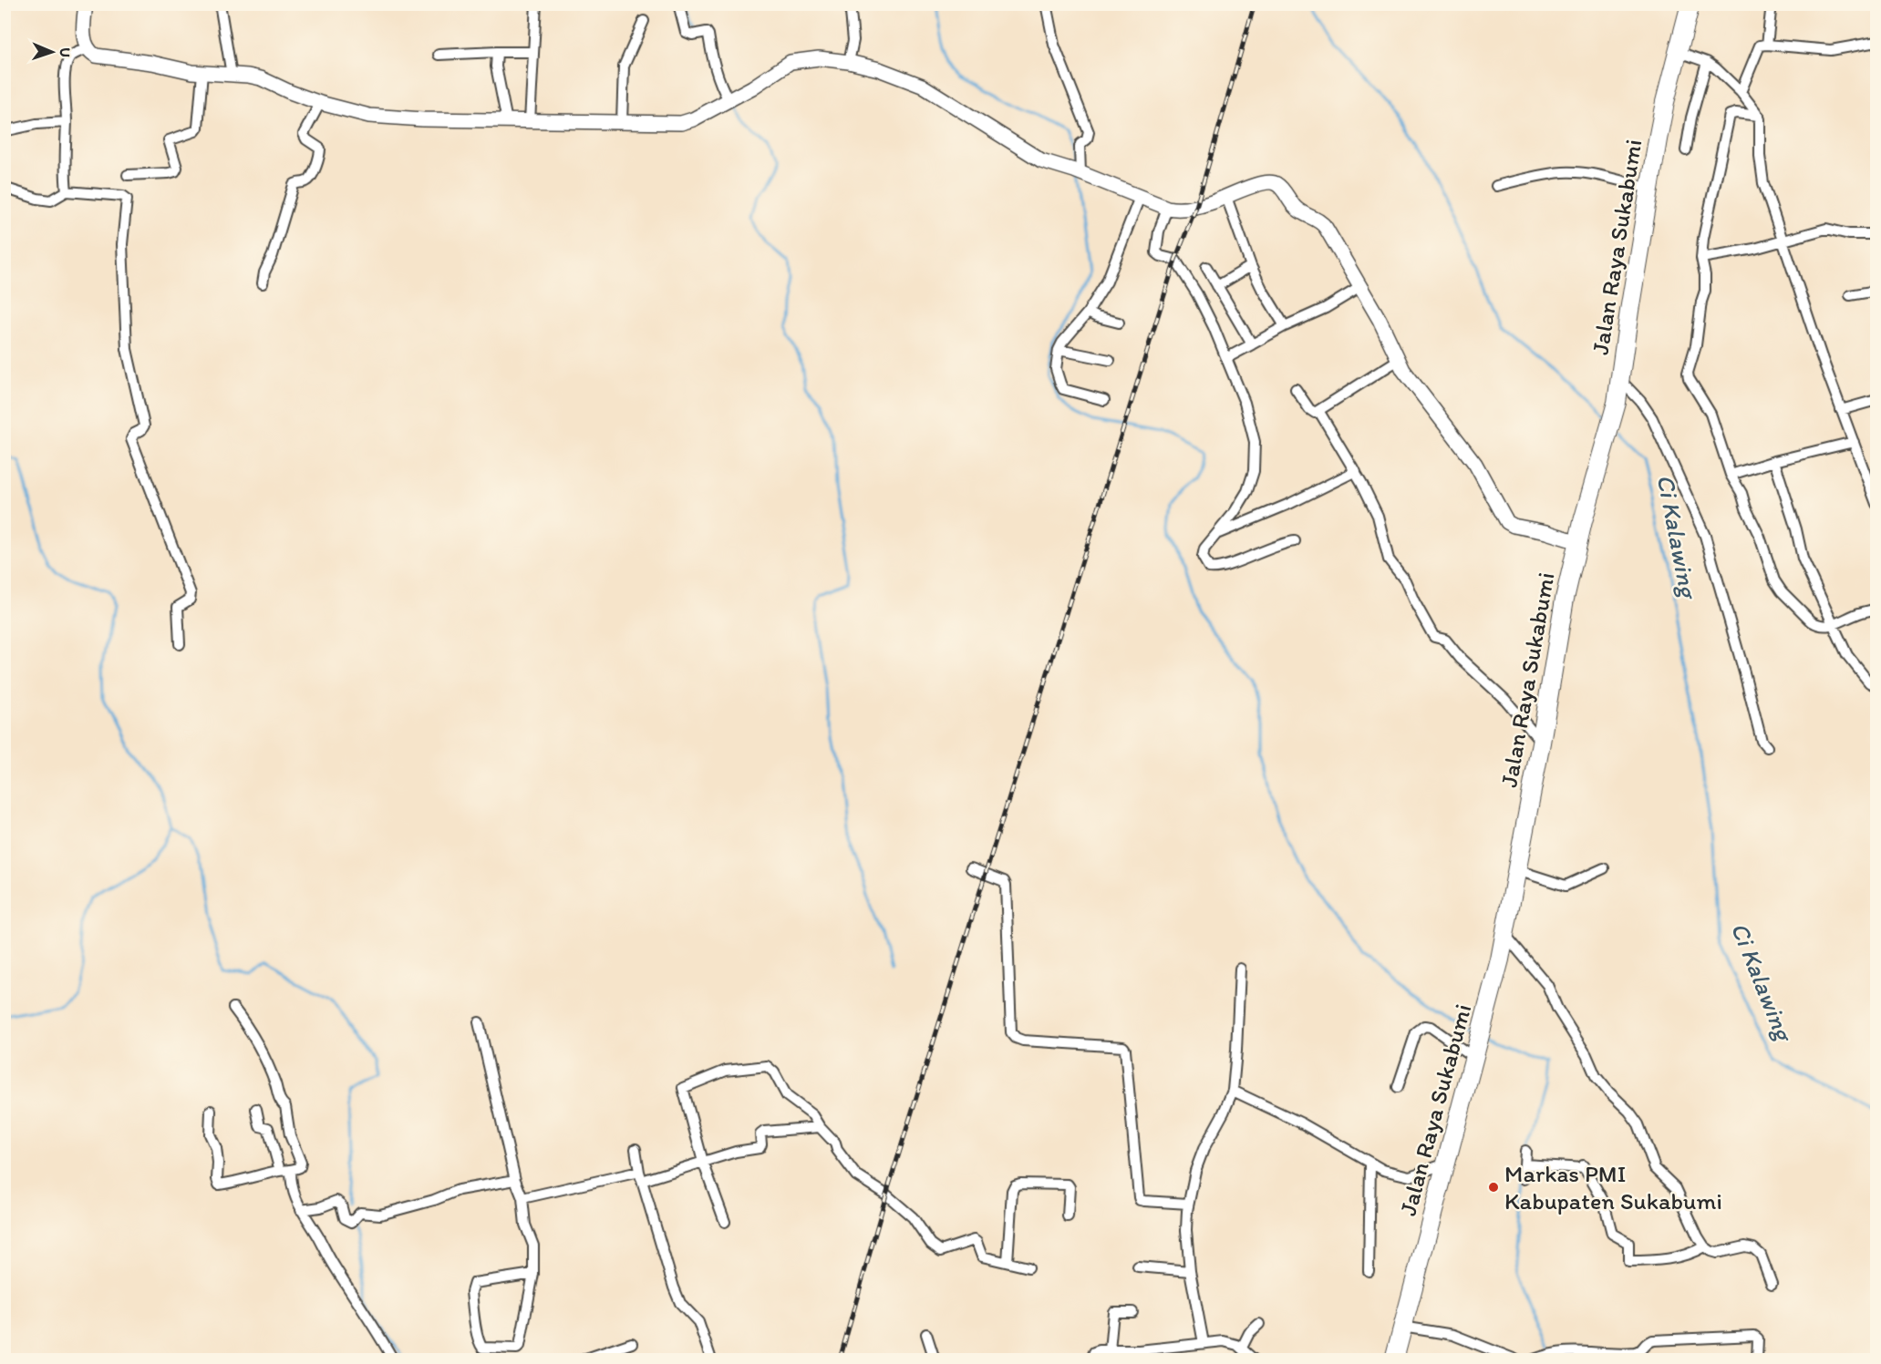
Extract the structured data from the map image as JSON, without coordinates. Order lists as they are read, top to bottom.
{
  "streets": {
    "highway": ["Jalan Raya Sukabumi"]
  },
  "water": ["Ci Kalawing"],
  "places": ["Markas PMI Kabupaten Sukabumi"],
  "north": "right"
}
